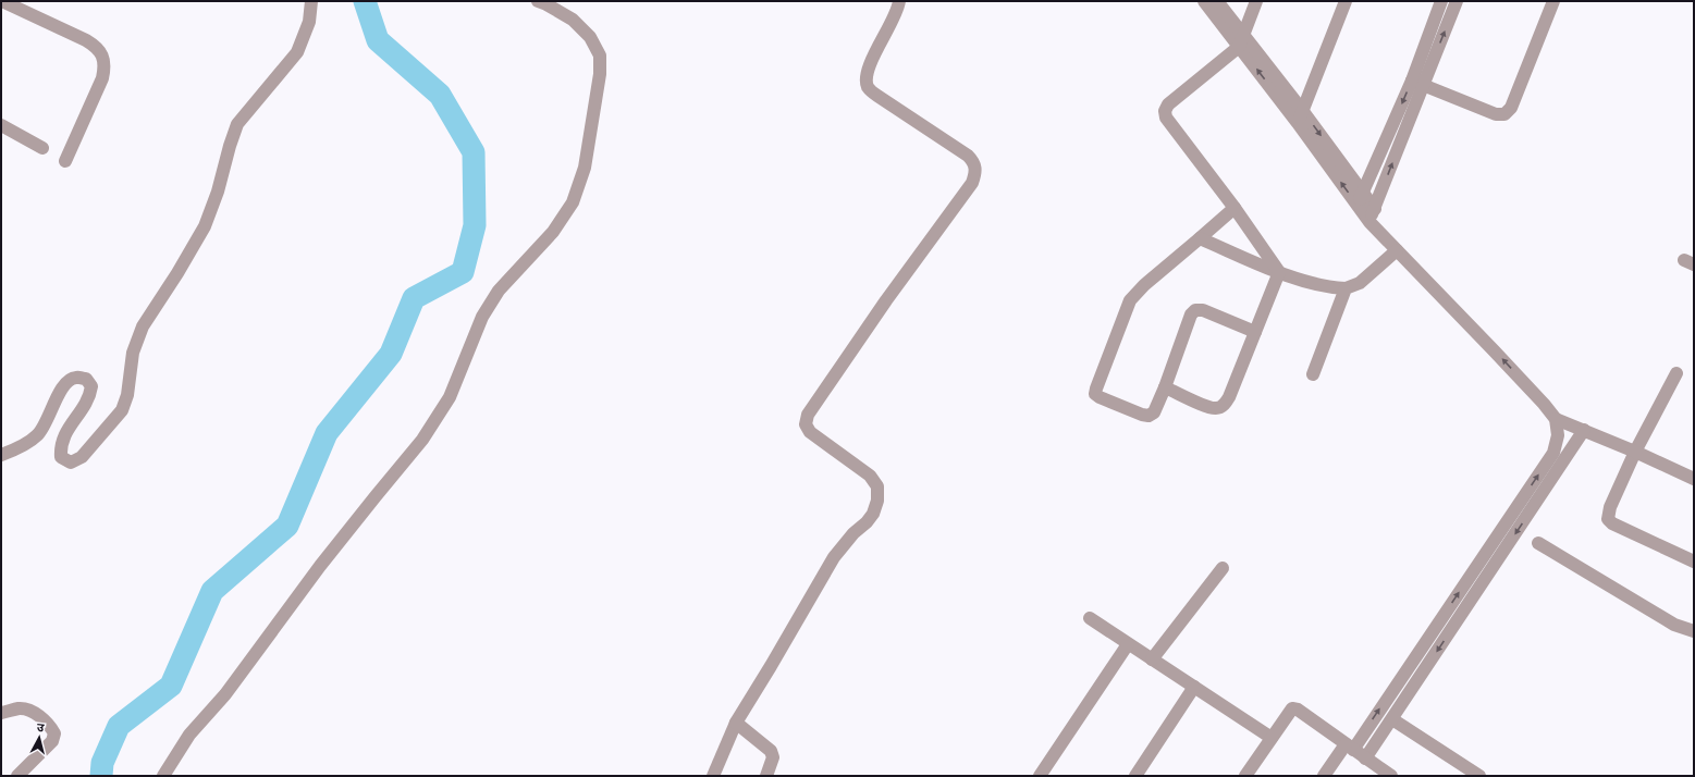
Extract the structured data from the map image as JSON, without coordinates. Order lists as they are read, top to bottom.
{
  "north": "top"
}
